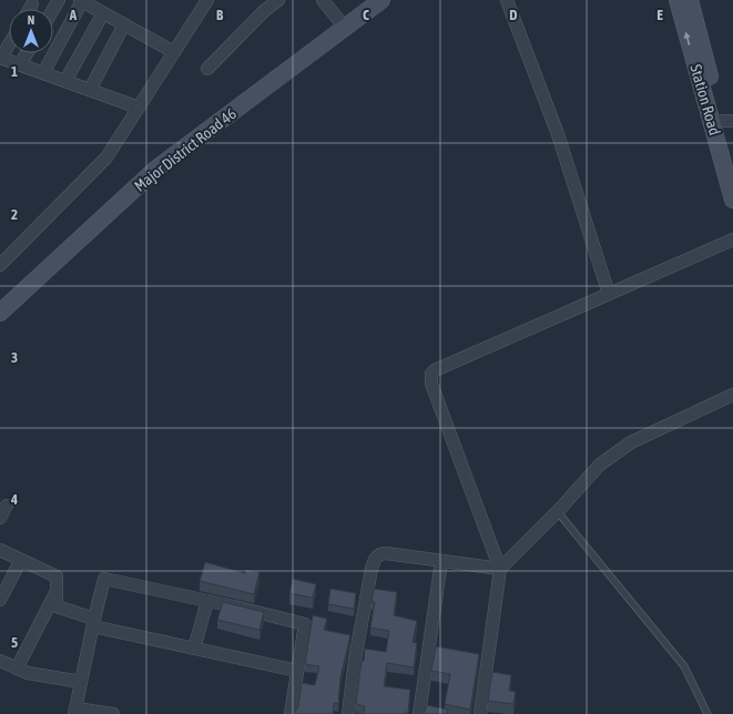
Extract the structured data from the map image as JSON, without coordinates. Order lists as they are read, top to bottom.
{
  "streets": {
    "main road": ["Station Road", "Major District Road 46"]
  },
  "north": "top",
  "grid": {
    "columns": [
      "A",
      "B",
      "C",
      "D",
      "E"
    ],
    "rows": [
      "1",
      "2",
      "3",
      "4",
      "5"
    ]
  }
}
